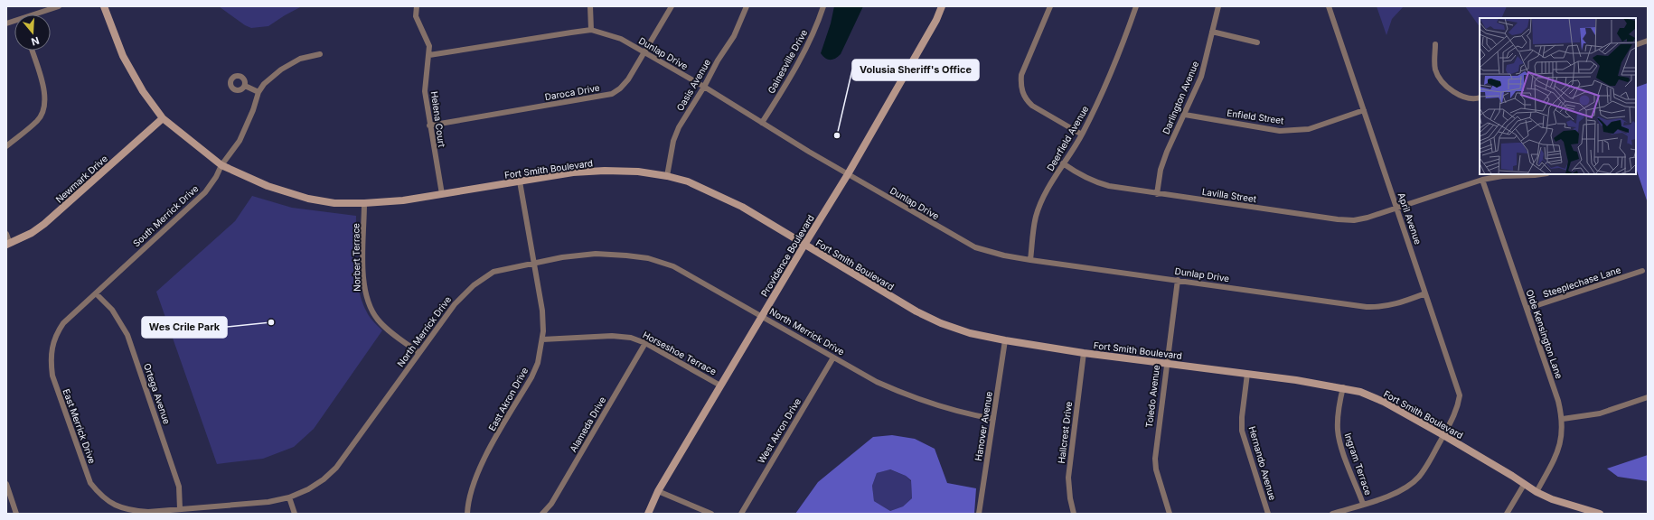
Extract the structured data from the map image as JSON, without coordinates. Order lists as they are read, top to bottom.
{
  "streets": {
    "street": [
      "Dunlap Drive",
      "Gainesville Drive",
      "Oasis Avenue",
      "Daroca Drive",
      "Darlington Avenue",
      "Enfield Street",
      "Helena Court",
      "Deerfield Avenue",
      "Fort Smith Boulevard",
      "Newmark Drive",
      "Lavilla Street",
      "South Merrick Drive",
      "April Avenue",
      "Providence Boulevard",
      "Norbert Terrace",
      "Steeplechase Lane",
      "North Merrick Drive",
      "Olde Kensington Lane",
      "Horseshoe Terrace",
      "Ortega Avenue",
      "Toledo Avenue",
      "East Akron Drive",
      "Alameda Drive",
      "East Merrick Drive",
      "Hanover Avenue",
      "West Akron Drive",
      "Hallcrest Drive",
      "Hernando Avenue",
      "Ingram Terrace"
    ]
  },
  "crossings": [
    ["Dunlap Drive", "Gainesville Drive"],
    ["Dunlap Drive", "Oasis Avenue"],
    ["Dunlap Drive", "Daroca Drive"],
    ["Dunlap Drive", "Helena Court"],
    ["Dunlap Drive", "Deerfield Avenue"],
    ["Dunlap Drive", "April Avenue"],
    ["Dunlap Drive", "Providence Boulevard"],
    ["Dunlap Drive", "Toledo Avenue"],
    ["Oasis Avenue", "Fort Smith Boulevard"],
    ["Daroca Drive", "Helena Court"],
    ["Darlington Avenue", "Enfield Street"],
    ["Darlington Avenue", "Lavilla Street"],
    ["Enfield Street", "April Avenue"],
    ["Helena Court", "Fort Smith Boulevard"],
    ["Deerfield Avenue", "Lavilla Street"],
    ["Fort Smith Boulevard", "Newmark Drive"],
    ["Fort Smith Boulevard", "South Merrick Drive"],
    ["Fort Smith Boulevard", "April Avenue"],
    ["Fort Smith Boulevard", "Providence Boulevard"],
    ["Fort Smith Boulevard", "Norbert Terrace"],
    ["Fort Smith Boulevard", "Olde Kensington Lane"],
    ["Fort Smith Boulevard", "Toledo Avenue"],
    ["Fort Smith Boulevard", "East Akron Drive"],
    ["Fort Smith Boulevard", "Hanover Avenue"],
    ["Fort Smith Boulevard", "Hallcrest Drive"],
    ["Fort Smith Boulevard", "Hernando Avenue"],
    ["Fort Smith Boulevard", "Ingram Terrace"],
    ["Lavilla Street", "April Avenue"],
    ["Lavilla Street", "Olde Kensington Lane"],
    ["South Merrick Drive", "Ortega Avenue"],
    ["South Merrick Drive", "East Merrick Drive"],
    ["April Avenue", "Ingram Terrace"],
    ["Providence Boulevard", "North Merrick Drive"],
    ["Providence Boulevard", "Horseshoe Terrace"],
    ["Norbert Terrace", "North Merrick Drive"],
    ["Steeplechase Lane", "Olde Kensington Lane"],
    ["North Merrick Drive", "Ortega Avenue"],
    ["North Merrick Drive", "East Akron Drive"],
    ["North Merrick Drive", "East Merrick Drive"],
    ["North Merrick Drive", "Hanover Avenue"],
    ["North Merrick Drive", "West Akron Drive"],
    ["Horseshoe Terrace", "East Akron Drive"],
    ["Horseshoe Terrace", "Alameda Drive"],
    ["Ortega Avenue", "East Merrick Drive"]
  ],
  "places": ["Volusia Sheriff's Office", "Wes Crile Park"],
  "north": "bottom"
}
